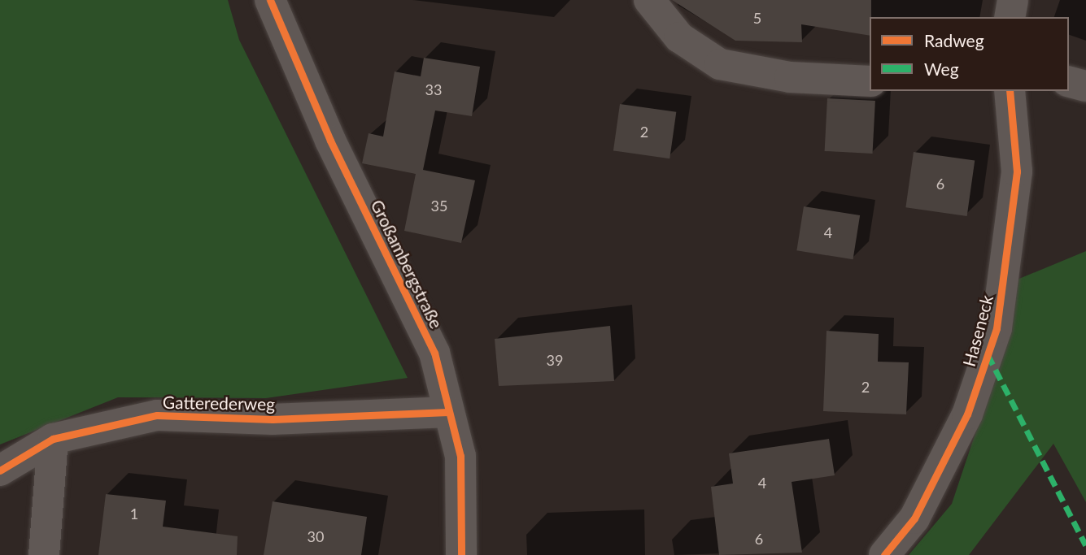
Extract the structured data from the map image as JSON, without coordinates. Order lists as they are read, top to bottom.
{
  "streets": {
    "street": ["Großambergstraße", "Haseneck", "Gatterederweg"]
  },
  "crossings": [
    ["Großambergstraße", "Gatterederweg"]
  ],
  "house_numbers": [
    "5",
    "33",
    "2",
    "6",
    "35",
    "4",
    "39",
    "2",
    "4",
    "1",
    "30",
    "6"
  ],
  "legend": ["Radweg", "Weg"]
}
